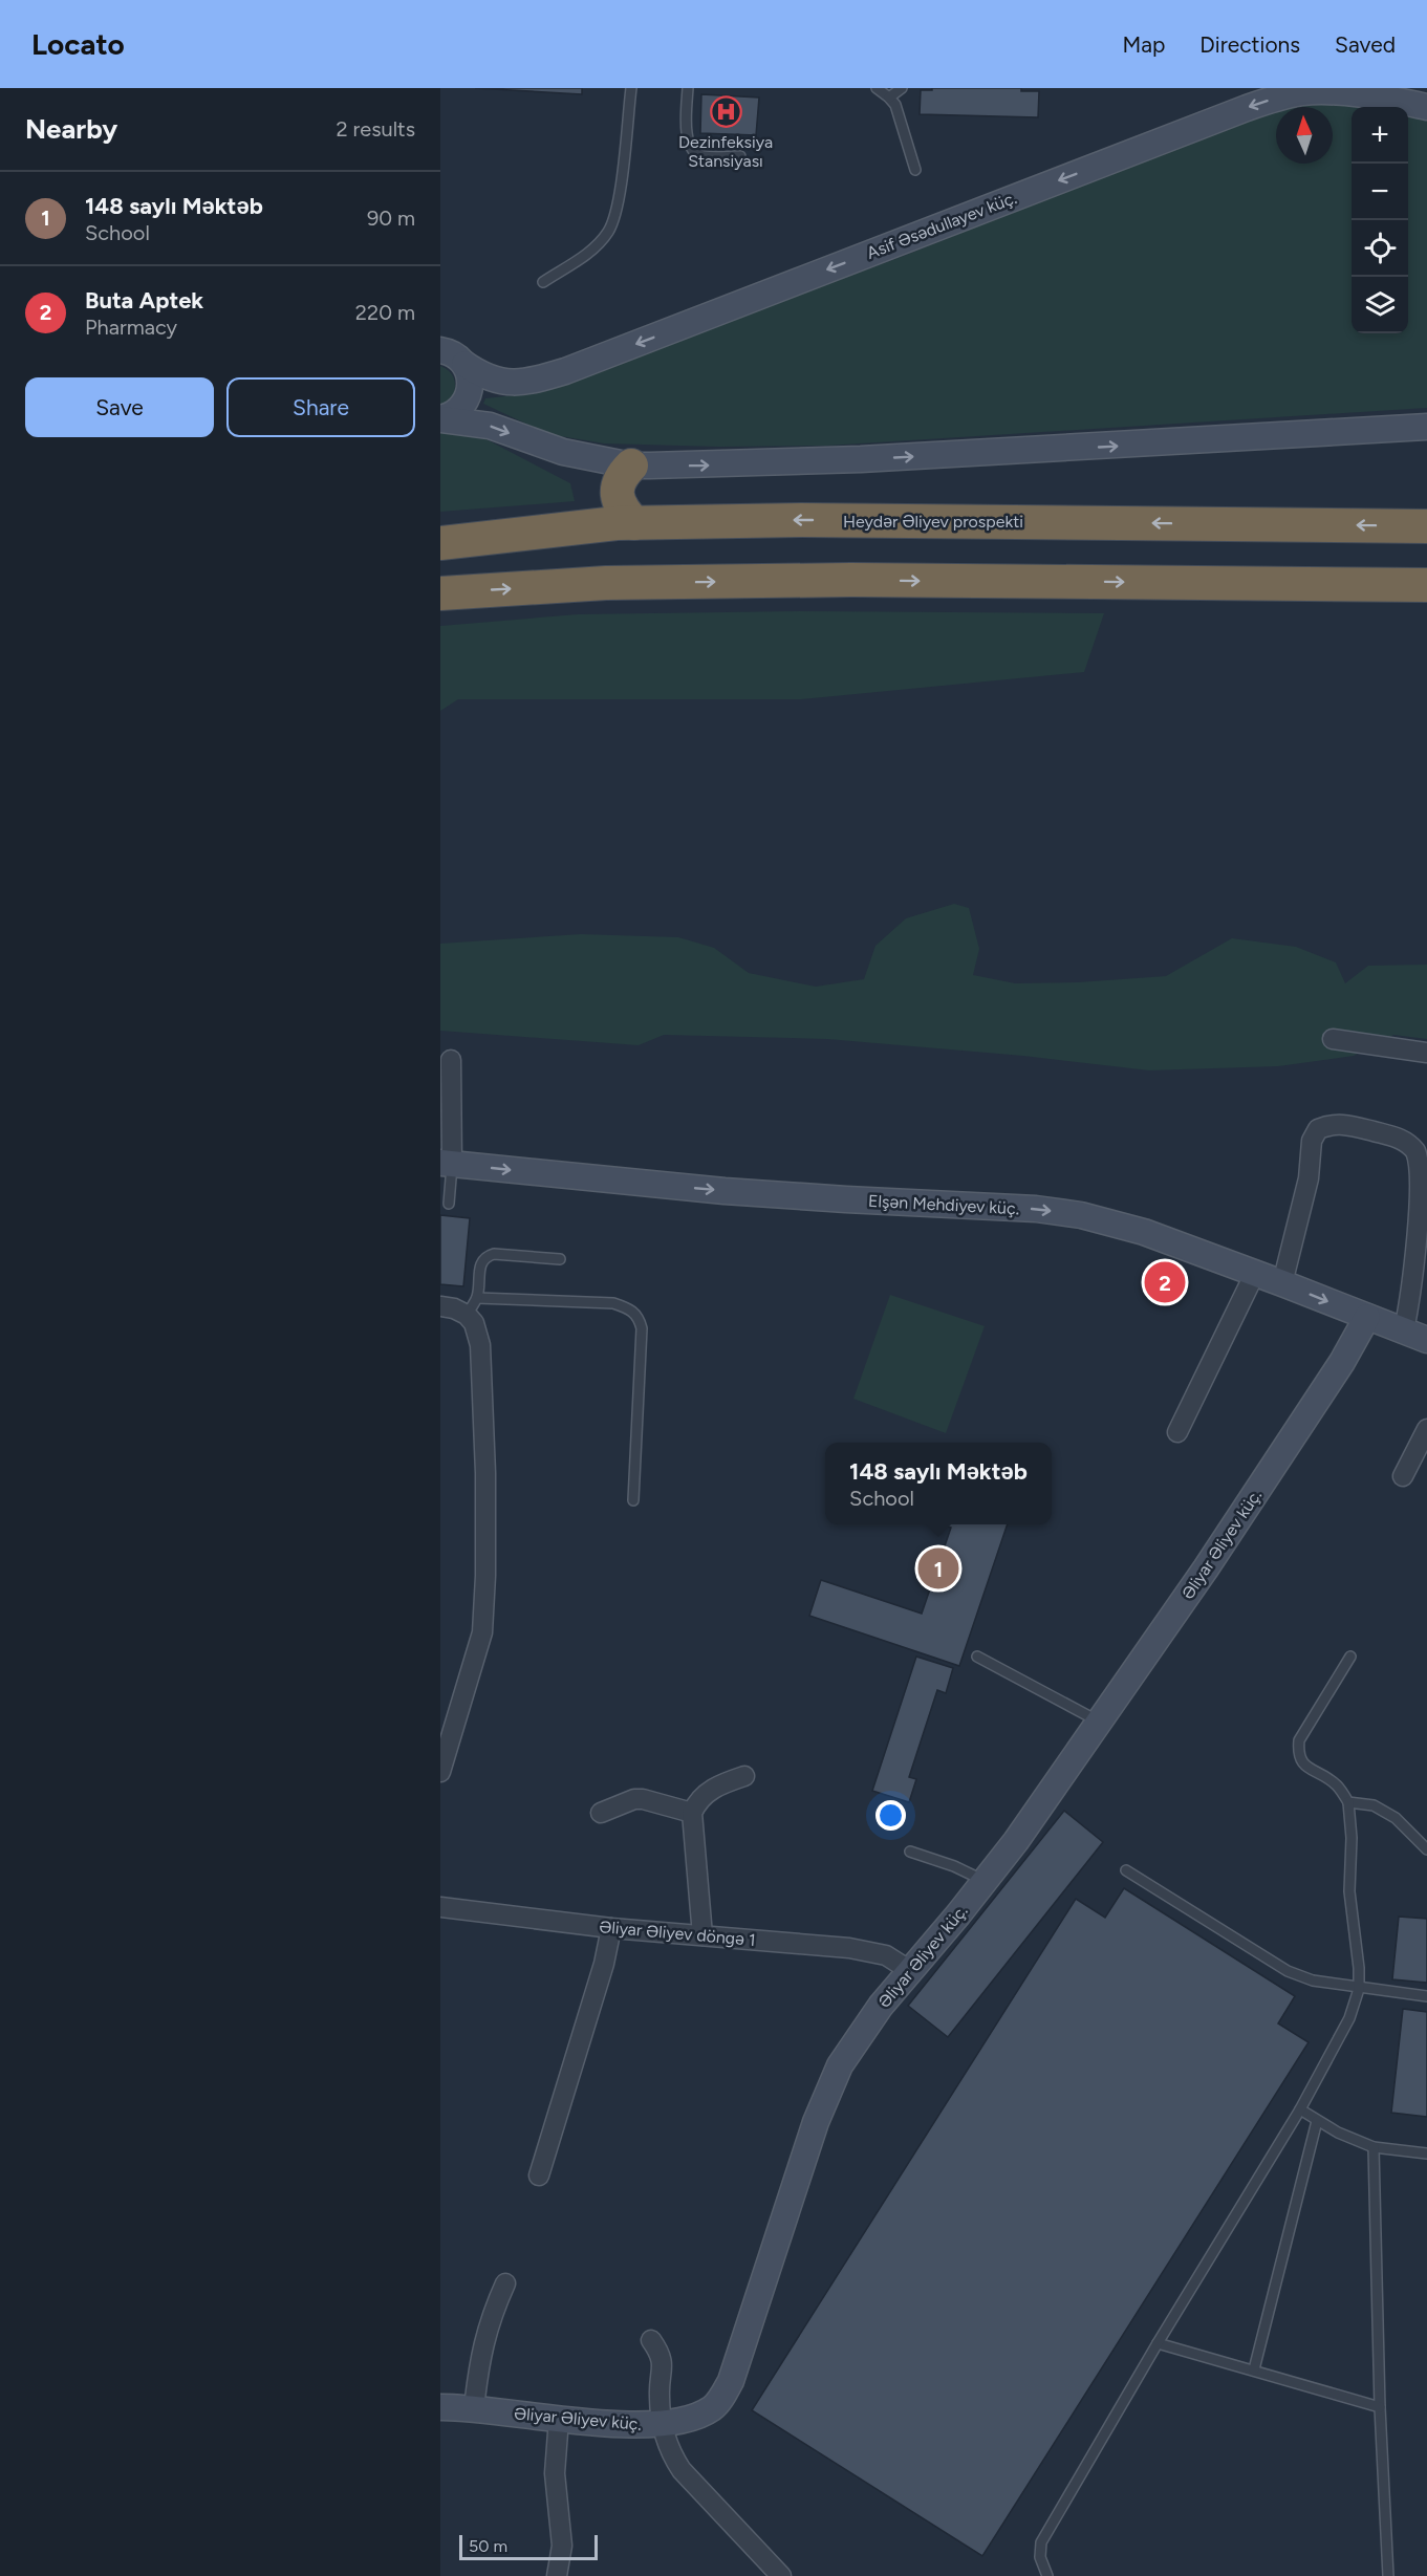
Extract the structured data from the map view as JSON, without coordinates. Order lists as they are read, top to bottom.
{
  "streets": {
    "highway": ["Heydər Əliyev prospekti"],
    "main road": ["Asif Əsədullayev küç.", "Elşən Mehdiyev küç.", "Əliyar Əliyev küç."],
    "street": ["Əliyar Əliyev döngə 1"]
  },
  "crossings": [
    ["Elşən Mehdiyev küç.", "Əliyar Əliyev küç."],
    ["Əliyar Əliyev küç.", "Əliyar Əliyev döngə 1"]
  ],
  "one_way": ["Elşən Mehdiyev küç."],
  "places": {
    "hospital": ["Dezinfeksiya Stansiyası"]
  },
  "scale_bar": "50 m",
  "north": "top",
  "page": {
    "header": "Locato",
    "nav": ["Map", "Directions", "Saved"],
    "heading": ["Nearby", "2 results"],
    "map_buttons": ["+", "−"],
    "list": [
      {
        "mark": "1",
        "name": "148 saylı Məktəb",
        "note": "School",
        "value": "90 m"
      },
      {
        "mark": "2",
        "name": "Buta Aptek",
        "note": "Pharmacy",
        "value": "220 m"
      }
    ],
    "buttons": ["Save", "Share"],
    "pins": ["2", "1"],
    "popup": ["148 saylı Məktəb", "School"],
    "scale": "50 m"
  }
}
